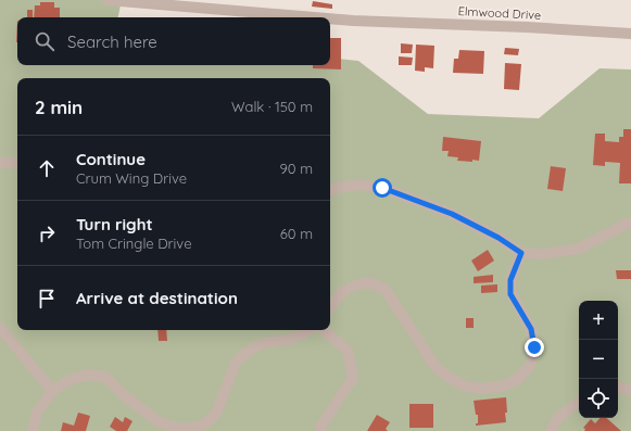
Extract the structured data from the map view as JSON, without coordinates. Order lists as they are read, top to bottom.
{
  "streets": {
    "street": ["Elmwood Drive"]
  },
  "page": {
    "search": "Search here",
    "heading": ["2 min", "Walk · 150 m"],
    "list": [
      ["Continue", "Crum Wing Drive", "90 m"],
      ["Turn right", "Tom Cringle Drive", "60 m"],
      "Arrive at destination"
    ],
    "map_buttons": ["+", "−"]
  }
}
